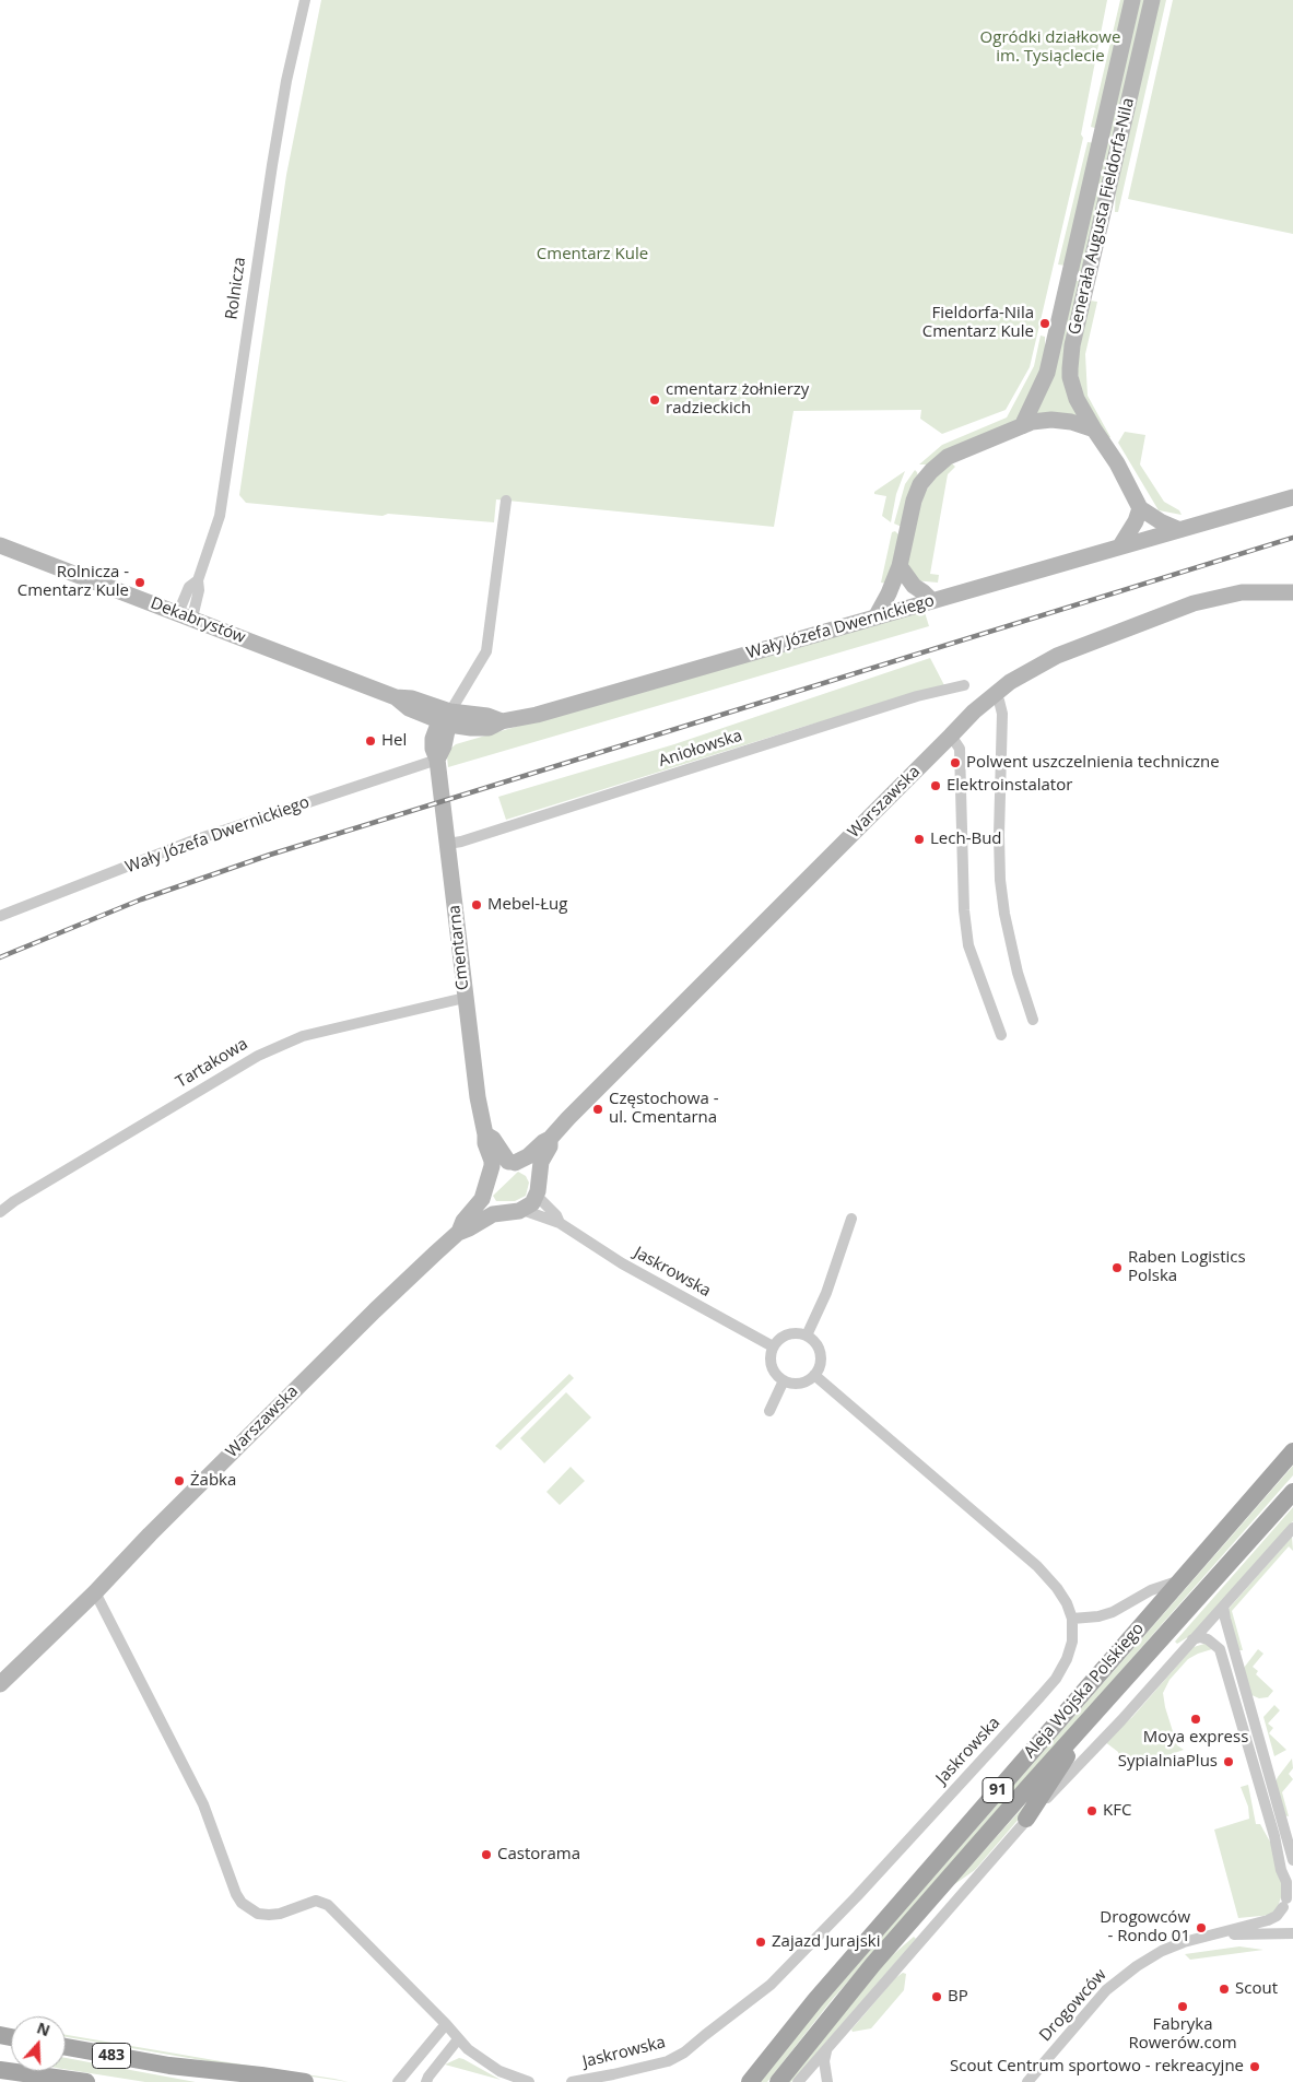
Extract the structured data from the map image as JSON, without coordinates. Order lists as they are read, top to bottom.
{
  "streets": {
    "main road": ["Aleja Wojska Polskiego", "91", "483"],
    "street": [
      "Generała Augusta Fieldorfa-Nila",
      "Rolnicza",
      "Dekabrystów",
      "Wały Józefa Dwernickiego",
      "Aniołowska",
      "Warszawska",
      "Cmentarna",
      "Tartakowa",
      "Jaskrowska",
      "Drogowców"
    ]
  },
  "crossings": [
    ["Rolnicza", "Dekabrystów"],
    ["Dekabrystów", "Wały Józefa Dwernickiego"],
    ["Dekabrystów", "Cmentarna"],
    ["Wały Józefa Dwernickiego", "Cmentarna"],
    ["Aniołowska", "Cmentarna"],
    ["Warszawska", "Cmentarna"],
    ["Cmentarna", "Tartakowa"]
  ],
  "parks": ["Ogródki działkowe im. Tysiąclecie", "Cmentarz Kule"],
  "places": [
    "Fieldorfa-Nila Cmentarz Kule",
    "cmentarz żołnierzy radzieckich",
    "Rolnicza - Cmentarz Kule",
    "Hel",
    "Polwent uszczelnienia techniczne",
    "Elektroinstalator",
    "Lech-Bud",
    "Mebel-Ług",
    "Częstochowa - ul. Cmentarna",
    "Raben Logistics Polska",
    "Żabka",
    "Moya express",
    "SypialniaPlus",
    "KFC",
    "Castorama",
    "Drogowców - Rondo 01",
    "Zajazd Jurajski",
    "Scout",
    "BP",
    "Fabryka Rowerów.com",
    "Scout Centrum sportowo - rekreacyjne"
  ],
  "north": "top"
}
